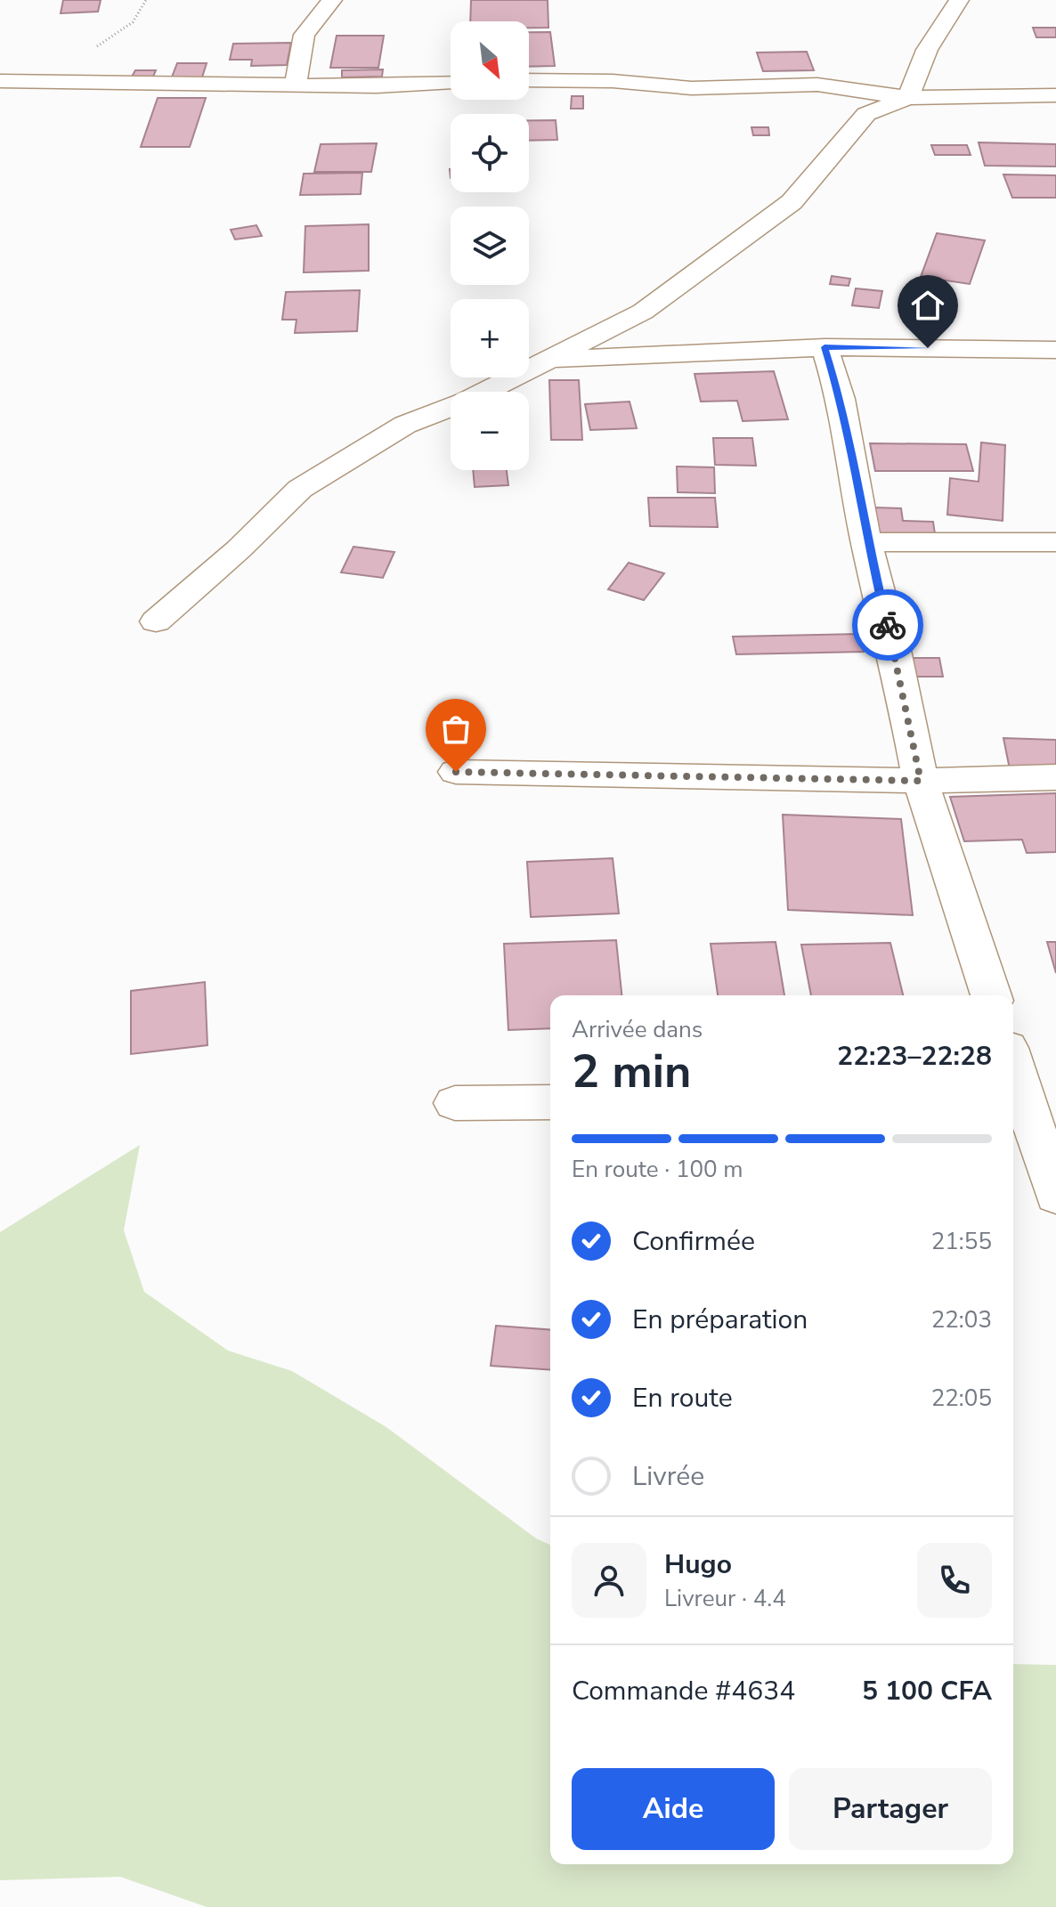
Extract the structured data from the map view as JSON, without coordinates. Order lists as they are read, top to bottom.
{
  "north": "bottom right",
  "page": {
    "map_buttons": ["+", "−"],
    "heading": ["2 min", "Arrivée dans", "22:23–22:28"],
    "panel": [
      "Hugo",
      "Livreur · 4.4",
      "Commande #4634",
      "5 100 CFA"
    ],
    "bar": "En route · 100 m",
    "list": [
      ["Confirmée", "21:55"],
      ["En préparation", "22:03"],
      ["En route", "22:05"],
      "Livrée"
    ],
    "buttons": ["Aide", "Partager"]
  }
}
